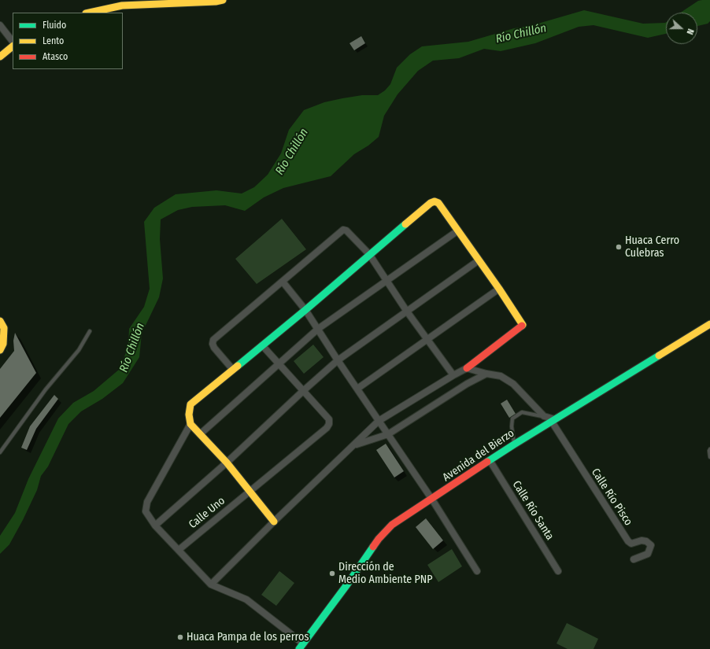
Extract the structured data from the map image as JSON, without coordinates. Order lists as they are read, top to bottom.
{
  "streets": {
    "street": [
      "Avenida del Bierzo",
      "Calle Río Pisco",
      "Calle Río Santa",
      "Calle Uno"
    ]
  },
  "crossings": [
    ["Avenida del Bierzo", "Calle Río Pisco"],
    ["Avenida del Bierzo", "Calle Río Santa"]
  ],
  "water": ["Río Chillón"],
  "places": ["Huaca Cerro Culebras", "Dirección de Medio Ambiente PNP", "Huaca Pampa de los perros"],
  "legend": ["Fluido", "Lento", "Atasco"],
  "north": "right"
}
